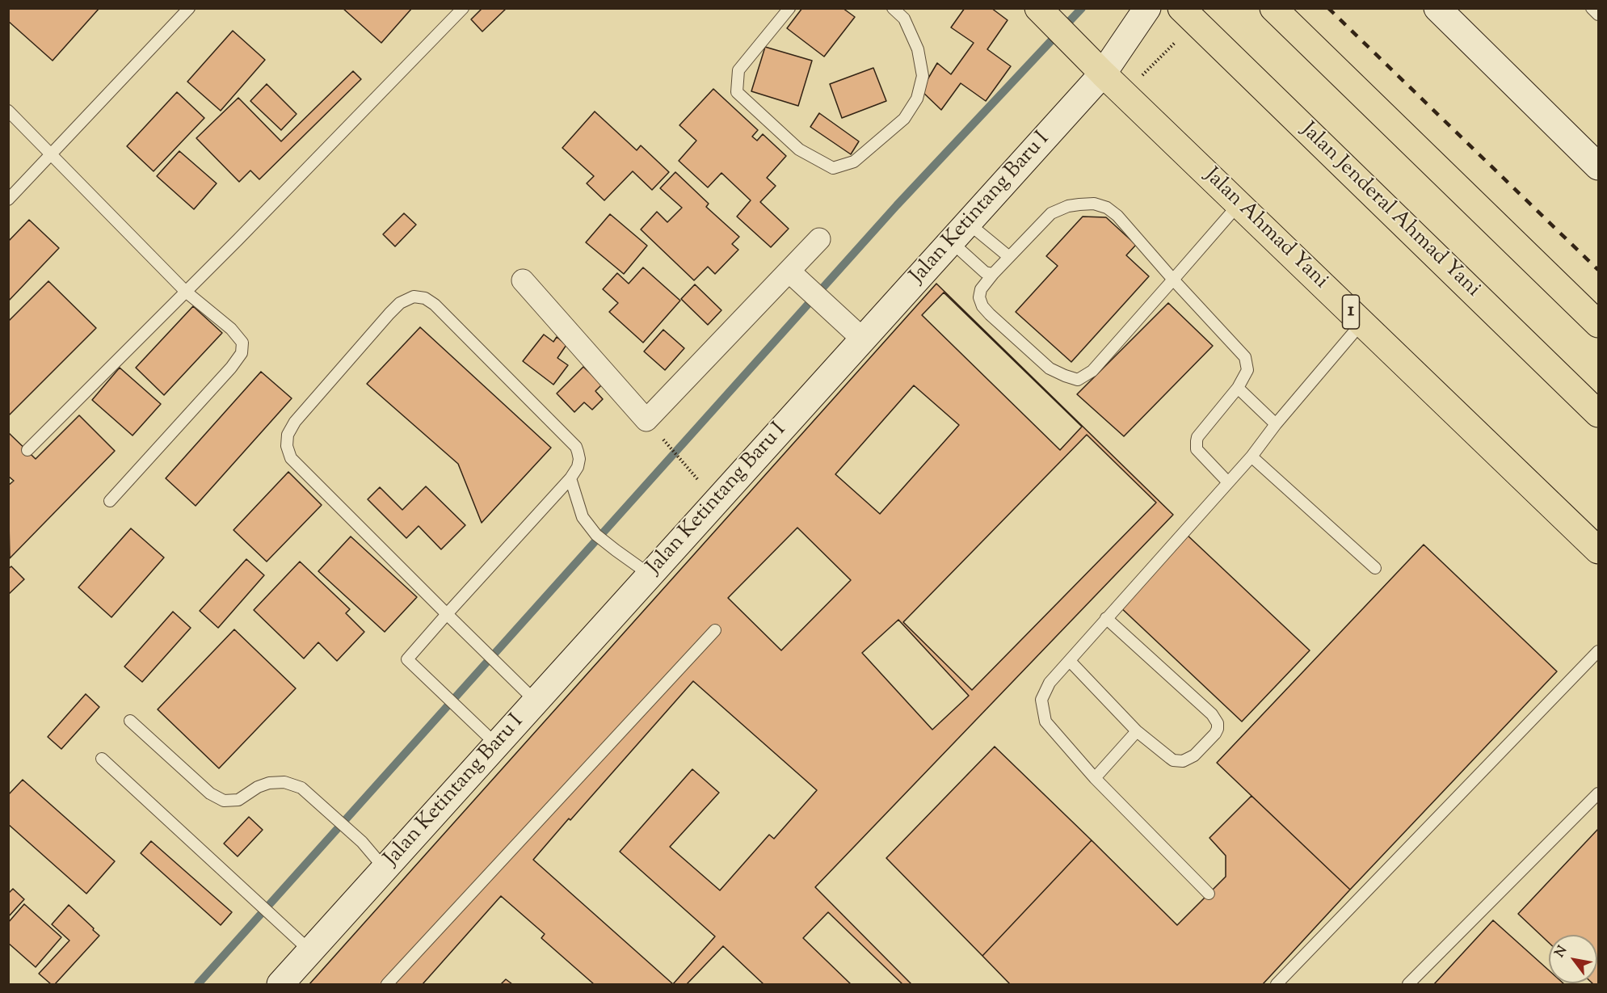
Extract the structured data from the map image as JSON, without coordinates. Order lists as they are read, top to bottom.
{
  "streets": {
    "highway": ["Jalan Jenderal Ahmad Yani", "Jalan Ahmad Yani", "1"],
    "street": ["Jalan Ketintang Baru I"]
  },
  "crossings": [
    ["Jalan Ketintang Baru I", "Jalan Ahmad Yani"]
  ],
  "north": "top left"
}
